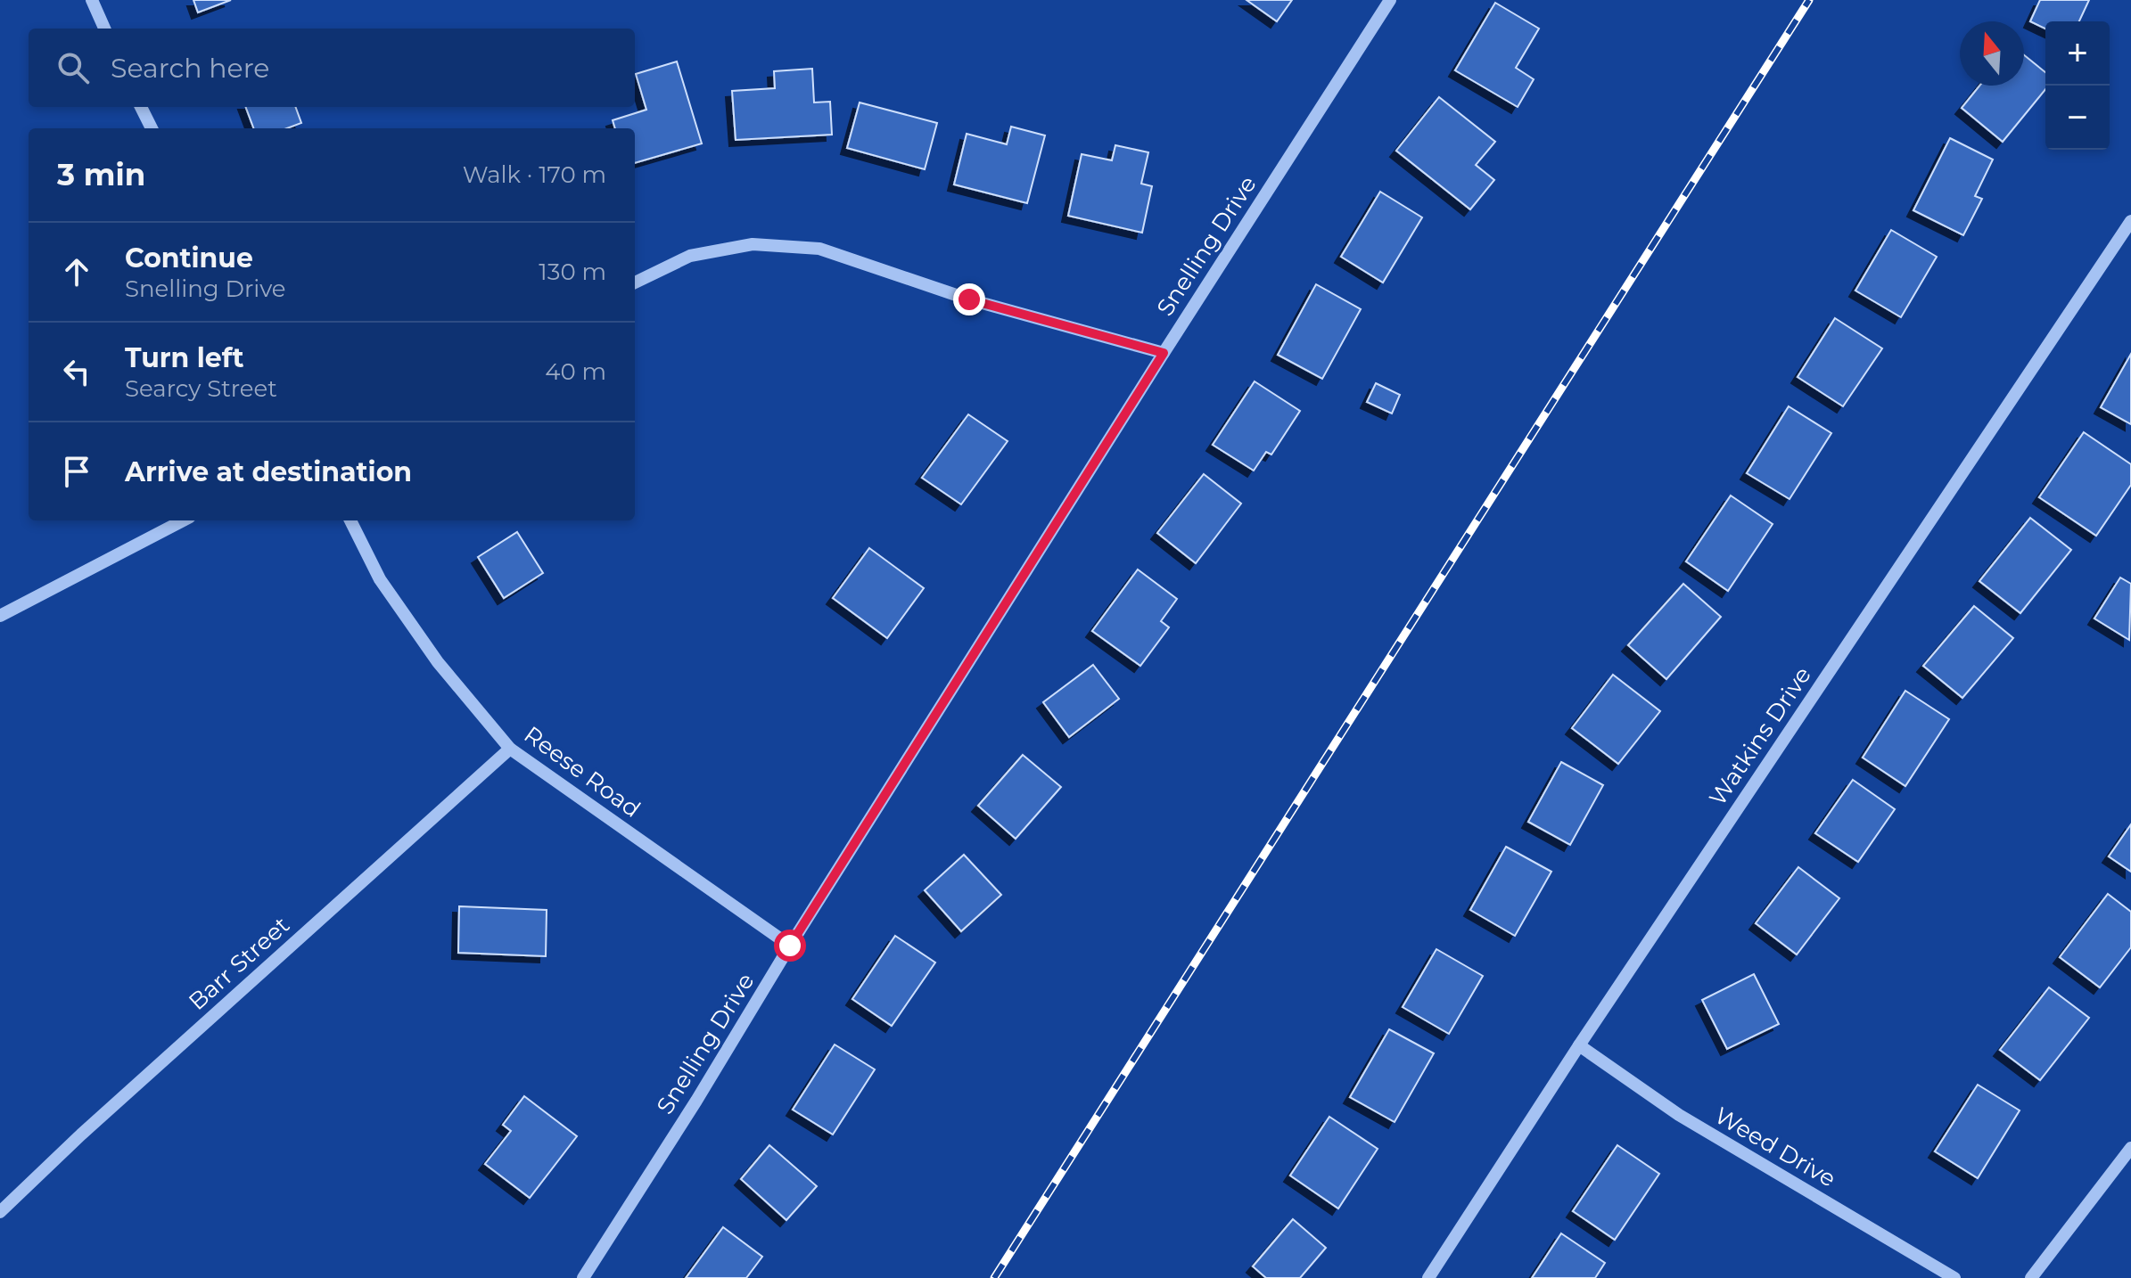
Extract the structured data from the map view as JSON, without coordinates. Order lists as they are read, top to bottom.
{
  "streets": {
    "street": [
      "Snelling Drive",
      "Watkins Drive",
      "Reese Road",
      "Barr Street",
      "Weed Drive"
    ]
  },
  "crossings": [
    ["Snelling Drive", "Reese Road"],
    ["Watkins Drive", "Weed Drive"],
    ["Reese Road", "Barr Street"]
  ],
  "north": "top",
  "page": {
    "map_buttons": ["+", "−"],
    "search": "Search here",
    "heading": ["3 min", "Walk · 170 m"],
    "list": [
      ["Continue", "Snelling Drive", "130 m"],
      ["Turn left", "Searcy Street", "40 m"],
      "Arrive at destination"
    ]
  }
}
